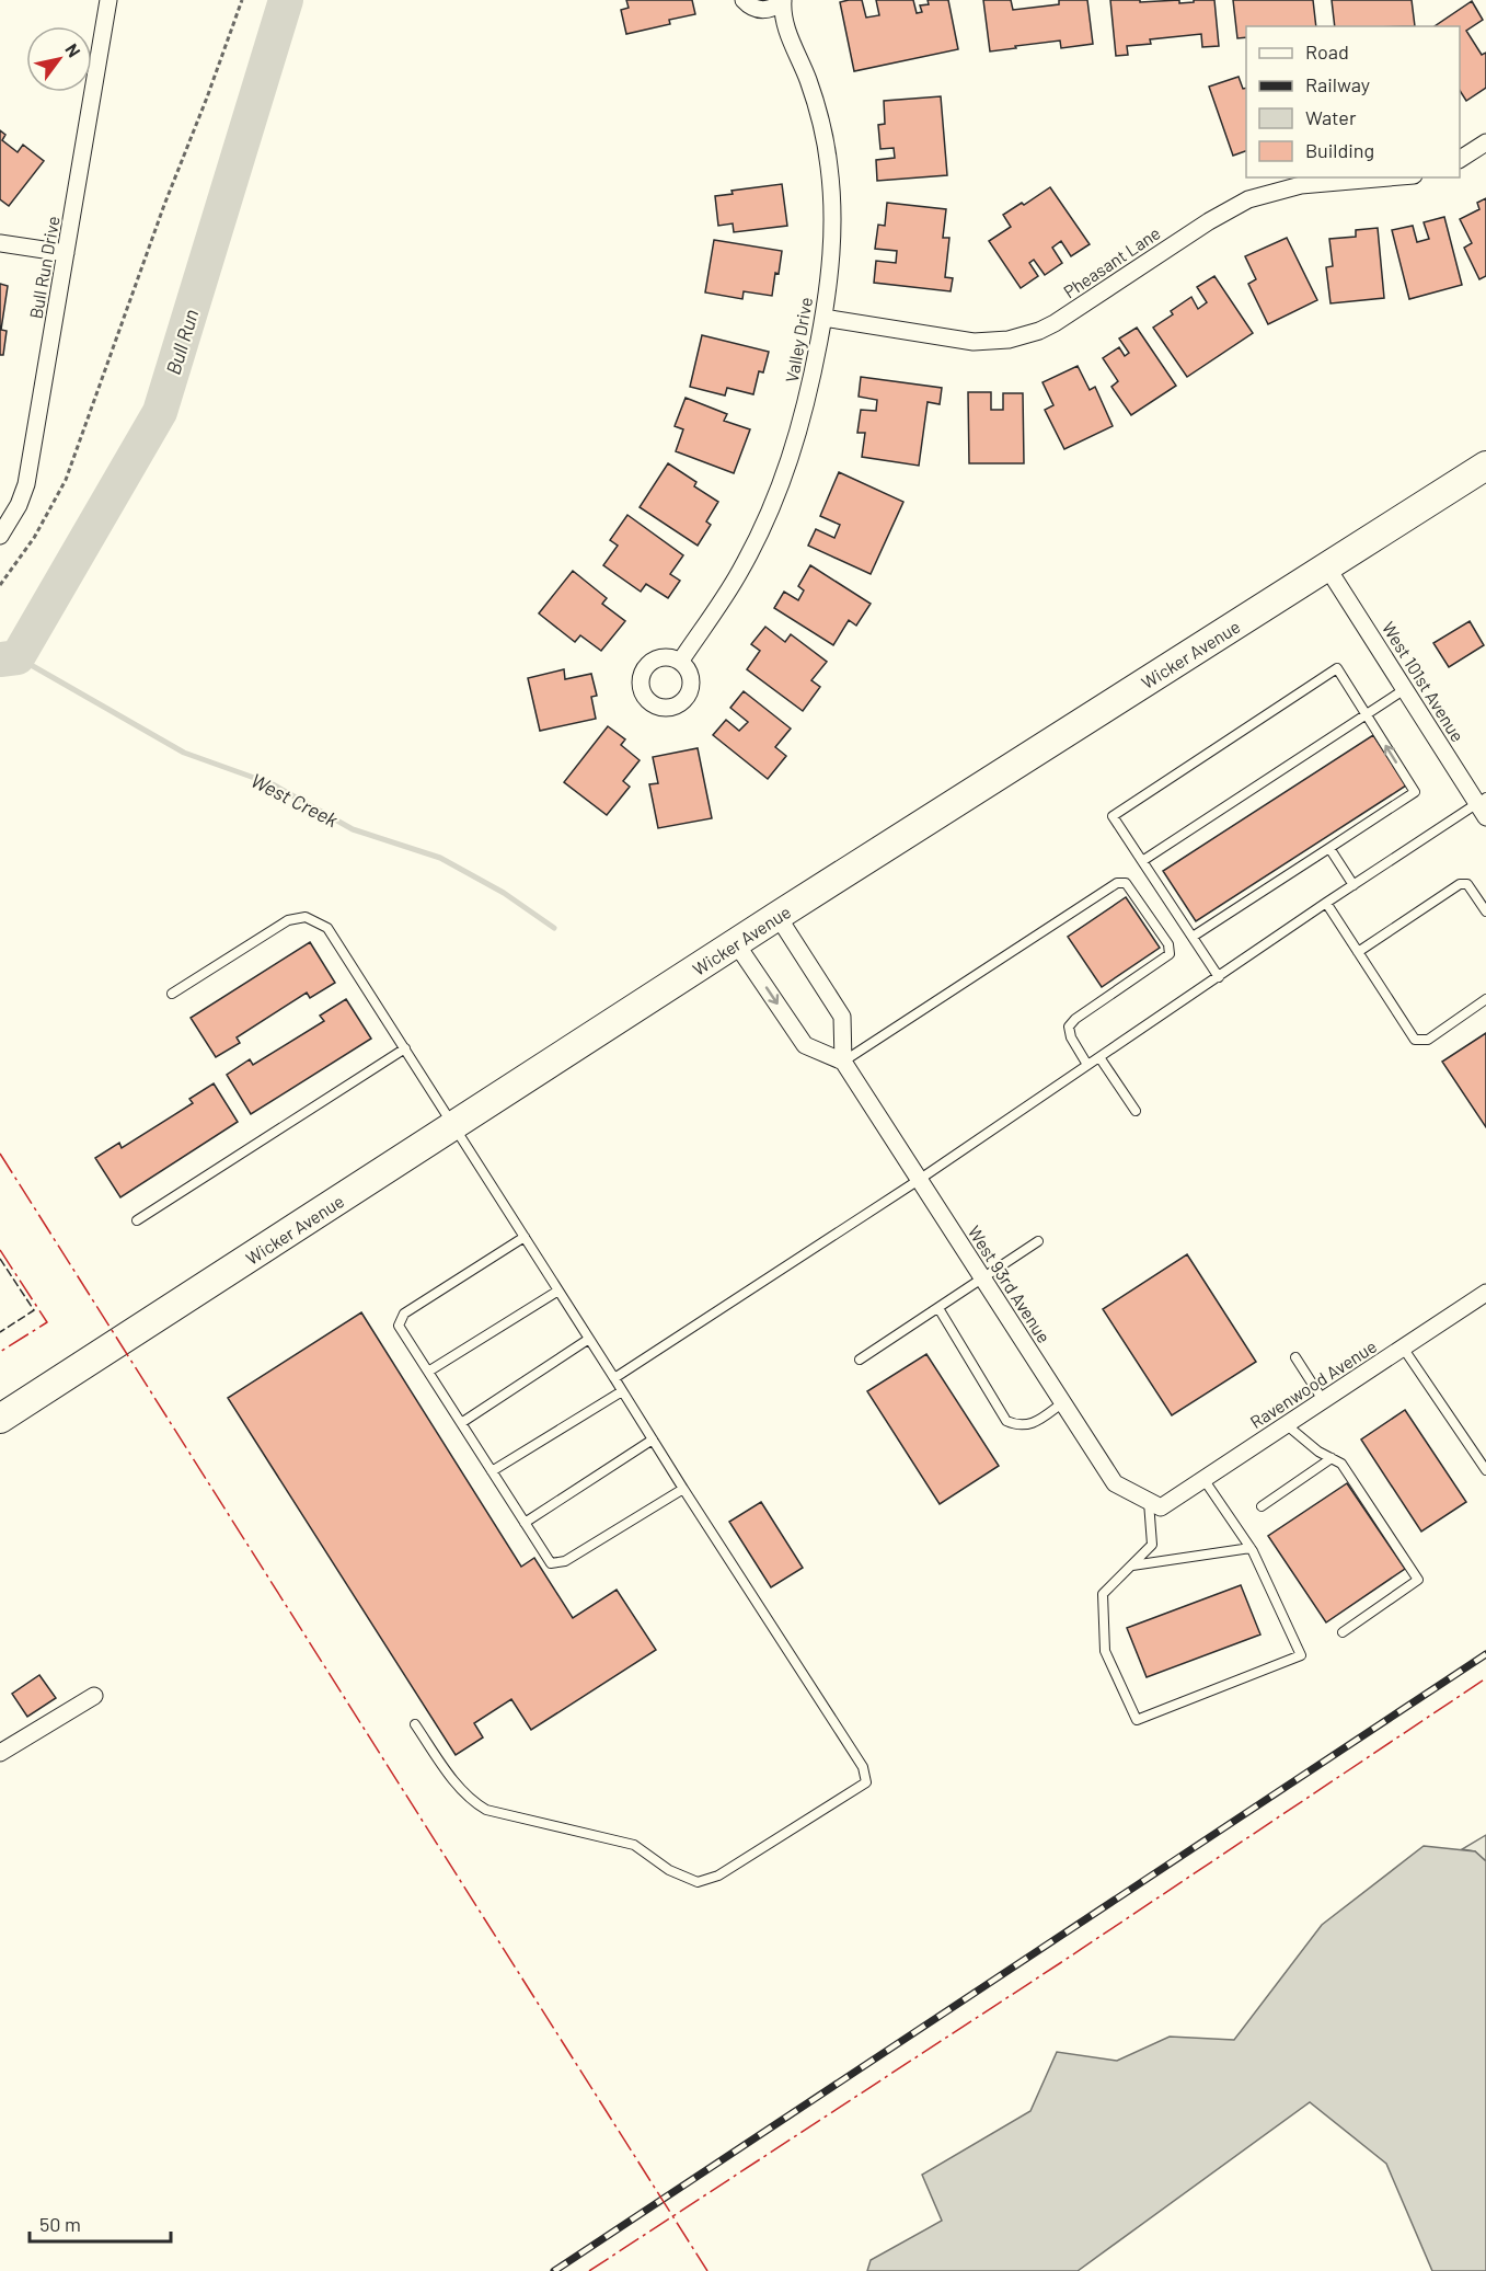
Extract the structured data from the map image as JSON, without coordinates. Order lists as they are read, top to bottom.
{
  "streets": {
    "highway": ["Wicker Avenue"],
    "street": [
      "Pheasant Lane",
      "Bull Run Drive",
      "Valley Drive",
      "West 101st Avenue",
      "West 93rd Avenue",
      "Ravenwood Avenue"
    ]
  },
  "crossings": [
    ["Pheasant Lane", "Valley Drive"],
    ["Wicker Avenue", "West 101st Avenue"],
    ["West 93rd Avenue", "Ravenwood Avenue"]
  ],
  "water": ["Bull Run", "West Creek"],
  "legend": [
    "Road",
    "Railway",
    "Water",
    "Building"
  ],
  "scale_bar": "50 m",
  "north": "top right"
}
